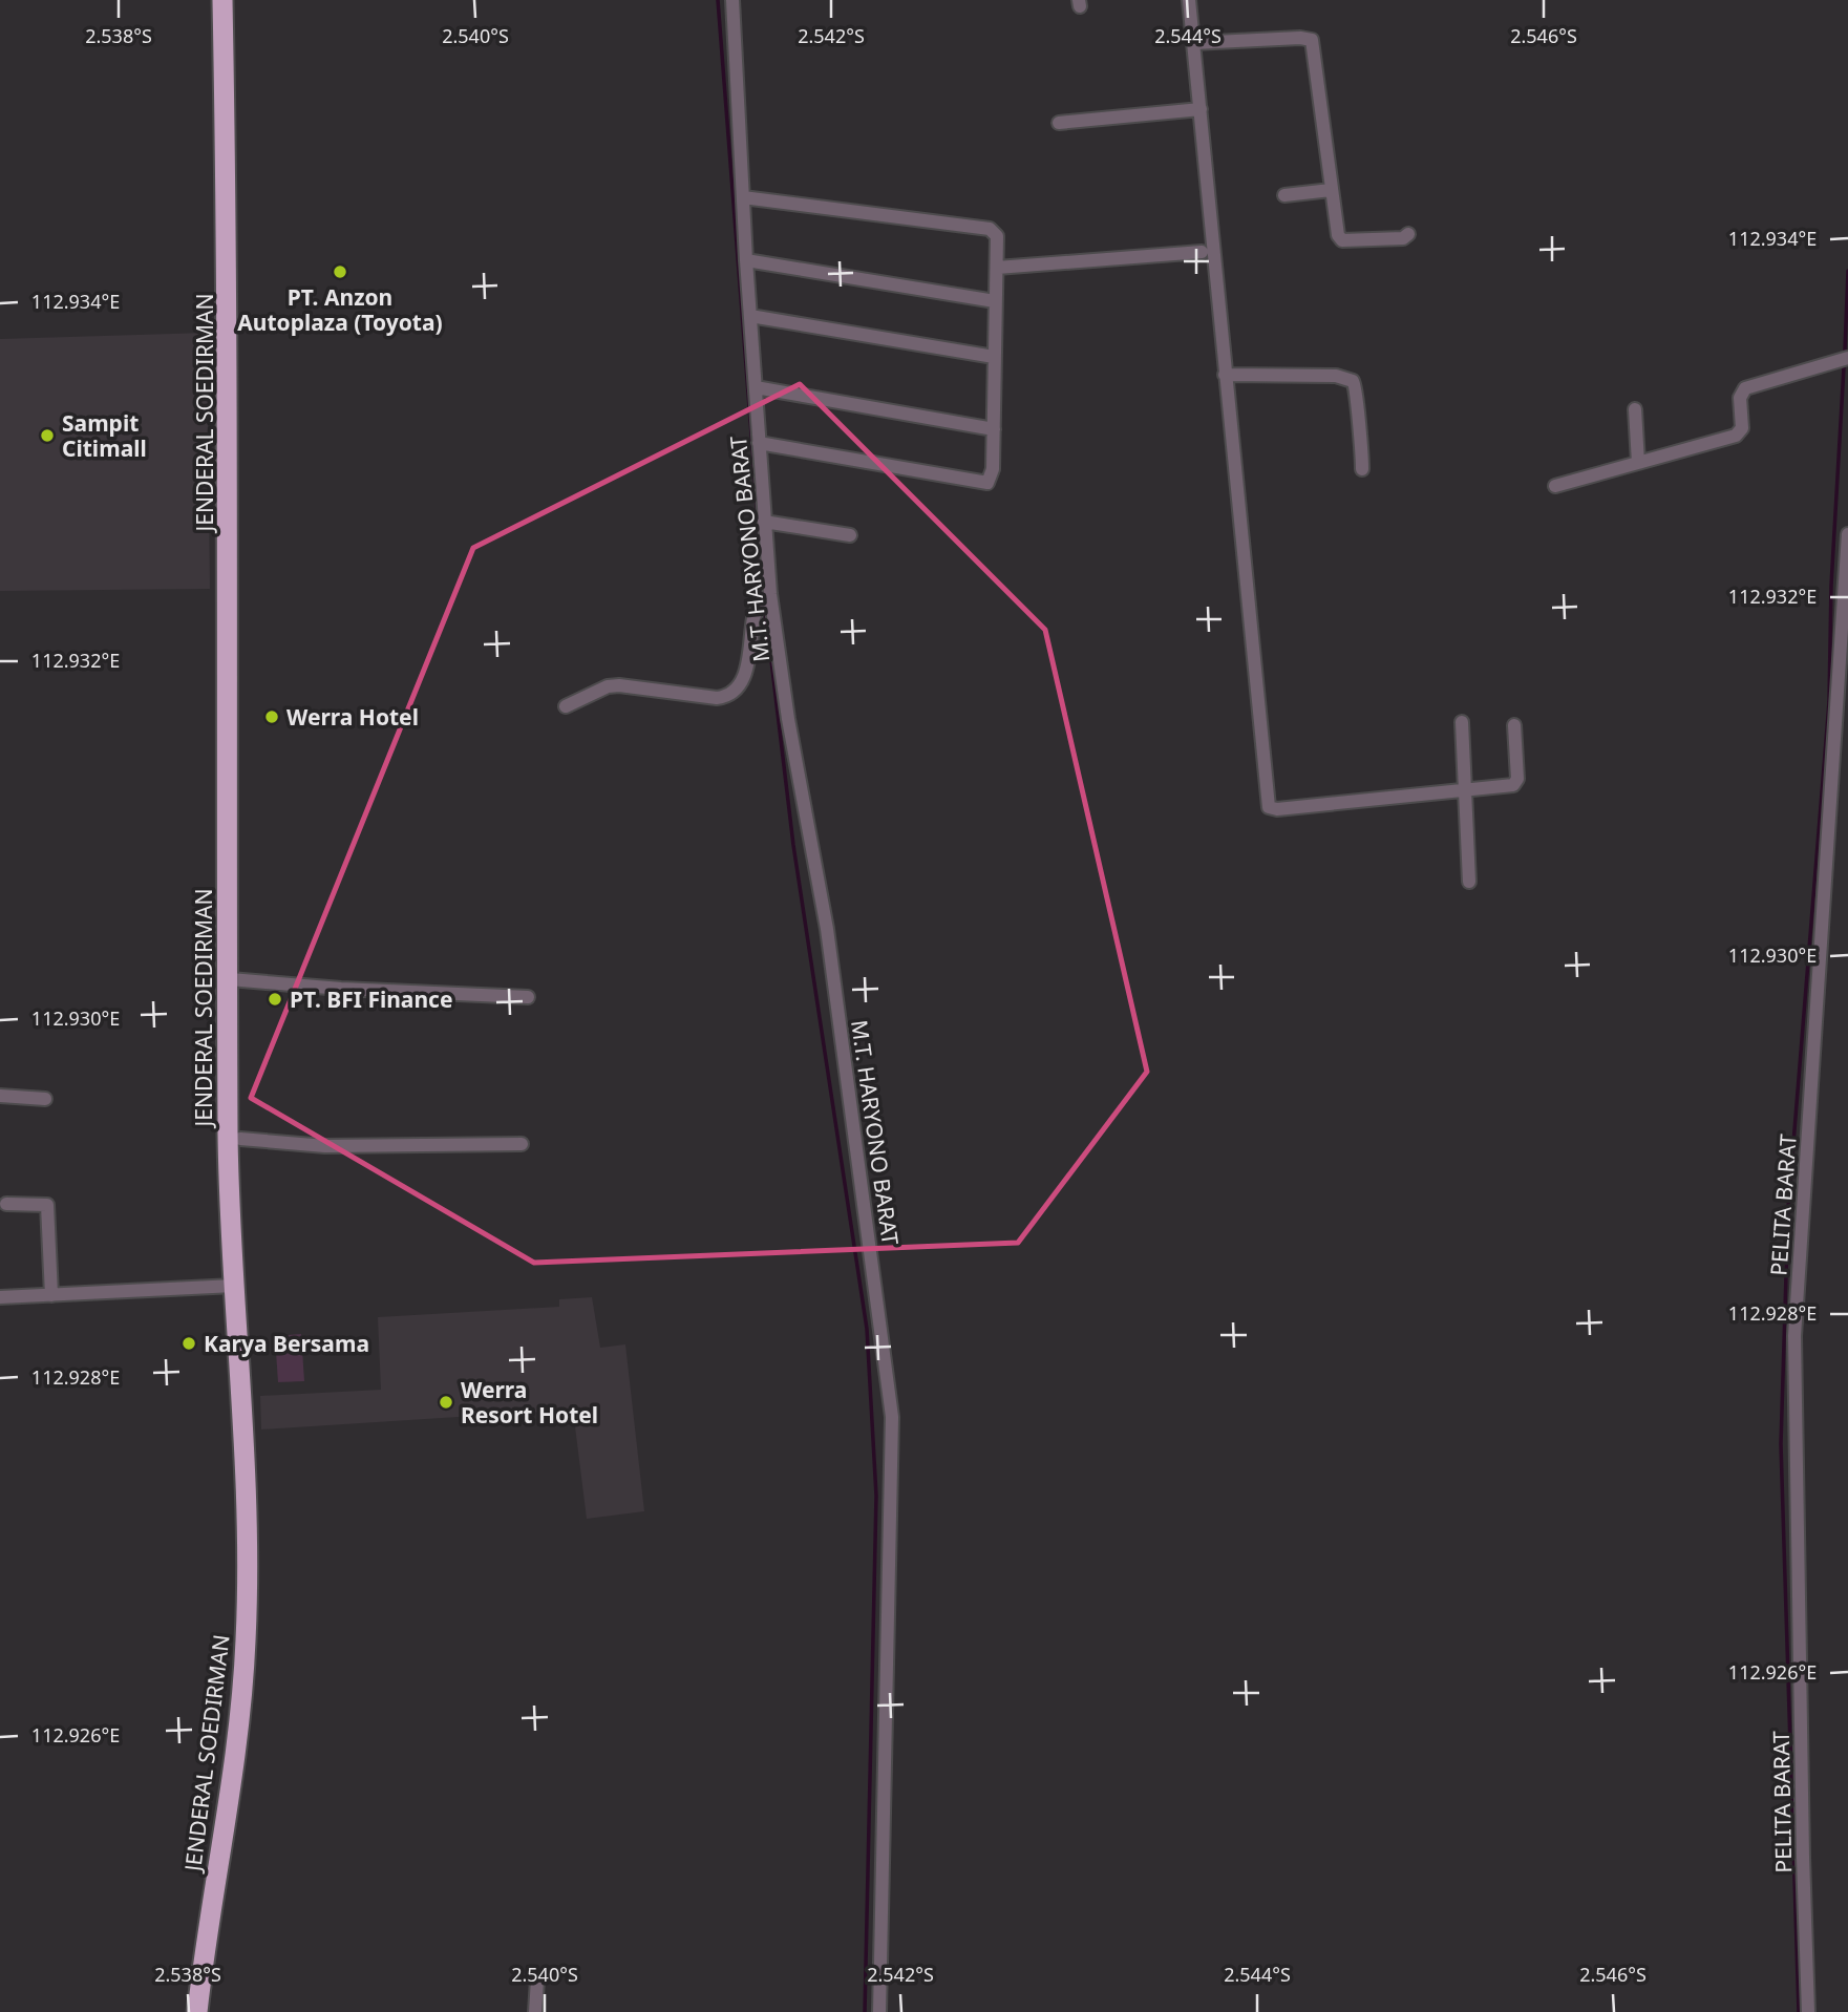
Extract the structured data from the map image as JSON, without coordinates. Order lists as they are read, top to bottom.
{
  "streets": {
    "highway": ["JENDERAL SOEDIRMAN"],
    "street": ["M.T. HARYONO BARAT", "PELITA BARAT"]
  },
  "places": [
    "PT. Anzon Autoplaza (Toyota)",
    "Sampit Citimall",
    "Werra Hotel",
    "PT. BFI Finance",
    "Karya Bersama",
    "Werra Resort Hotel"
  ],
  "coordinates": [
    "2.538°S",
    "2.540°S",
    "2.542°S",
    "2.544°S",
    "2.546°S",
    "112.934°E",
    "112.932°E",
    "112.930°E",
    "112.928°E",
    "112.926°E"
  ]
}
